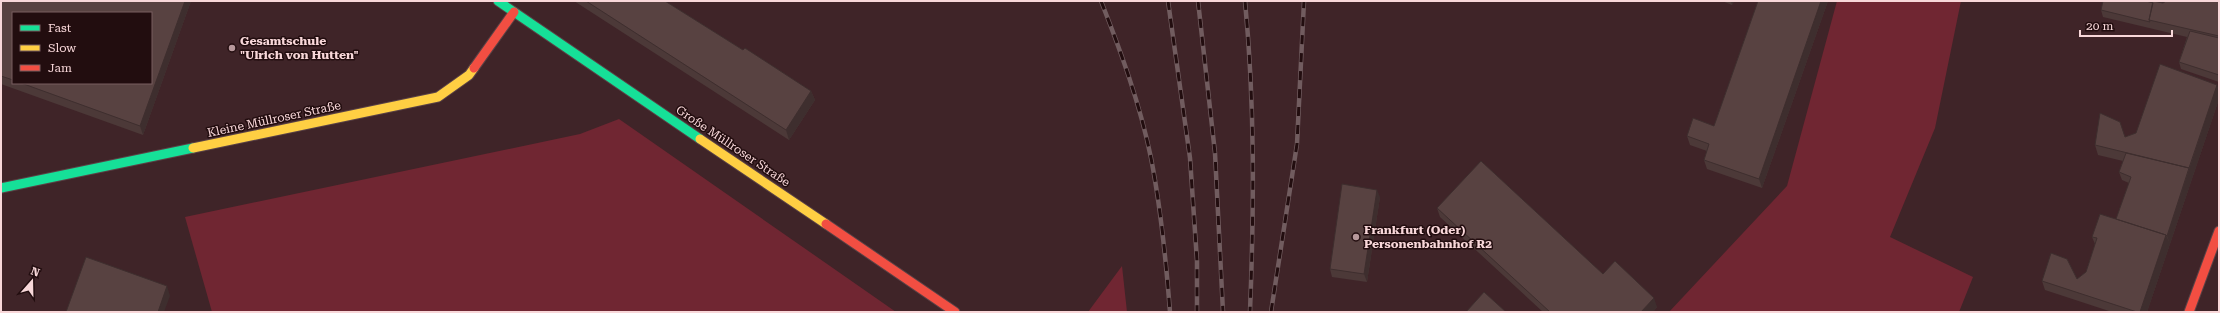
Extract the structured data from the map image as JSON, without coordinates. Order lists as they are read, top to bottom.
{
  "streets": {
    "street": ["Kleine Müllroser Straße", "Große Müllroser Straße"]
  },
  "crossings": [
    ["Kleine Müllroser Straße", "Große Müllroser Straße"]
  ],
  "places": ["Gesamtschule \"Ulrich von Hutten\"", "Frankfurt (Oder) Personenbahnhof R2"],
  "legend": ["Fast", "Slow", "Jam"],
  "scale_bar": "20 m",
  "north": "top"
}
